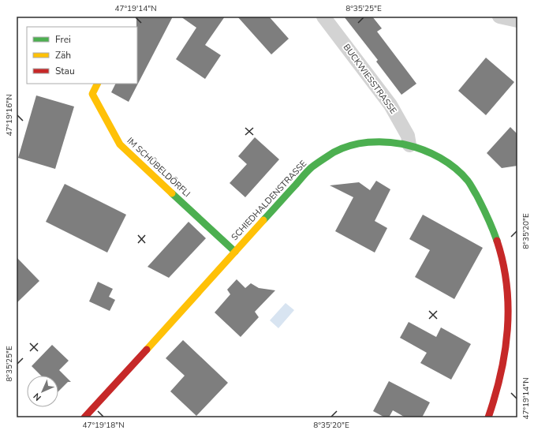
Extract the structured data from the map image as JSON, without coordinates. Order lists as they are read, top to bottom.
{
  "streets": {
    "main road": ["IM SCHÜBELDÖRFLI", "SCHIEDHALDENSTRASSE"],
    "street": ["BUCKWIESSTRASSE"]
  },
  "crossings": [
    ["BUCKWIESSTRASSE", "SCHIEDHALDENSTRASSE"],
    ["IM SCHÜBELDÖRFLI", "SCHIEDHALDENSTRASSE"]
  ],
  "legend": ["Frei", "Zäh", "Stau"],
  "north": "bottom left",
  "coordinates": [
    "47°19'14\"N",
    "8°35'25\"E",
    "47°19'16\"N",
    "8°35'20\"E",
    "47°19'18\"N"
  ]
}
